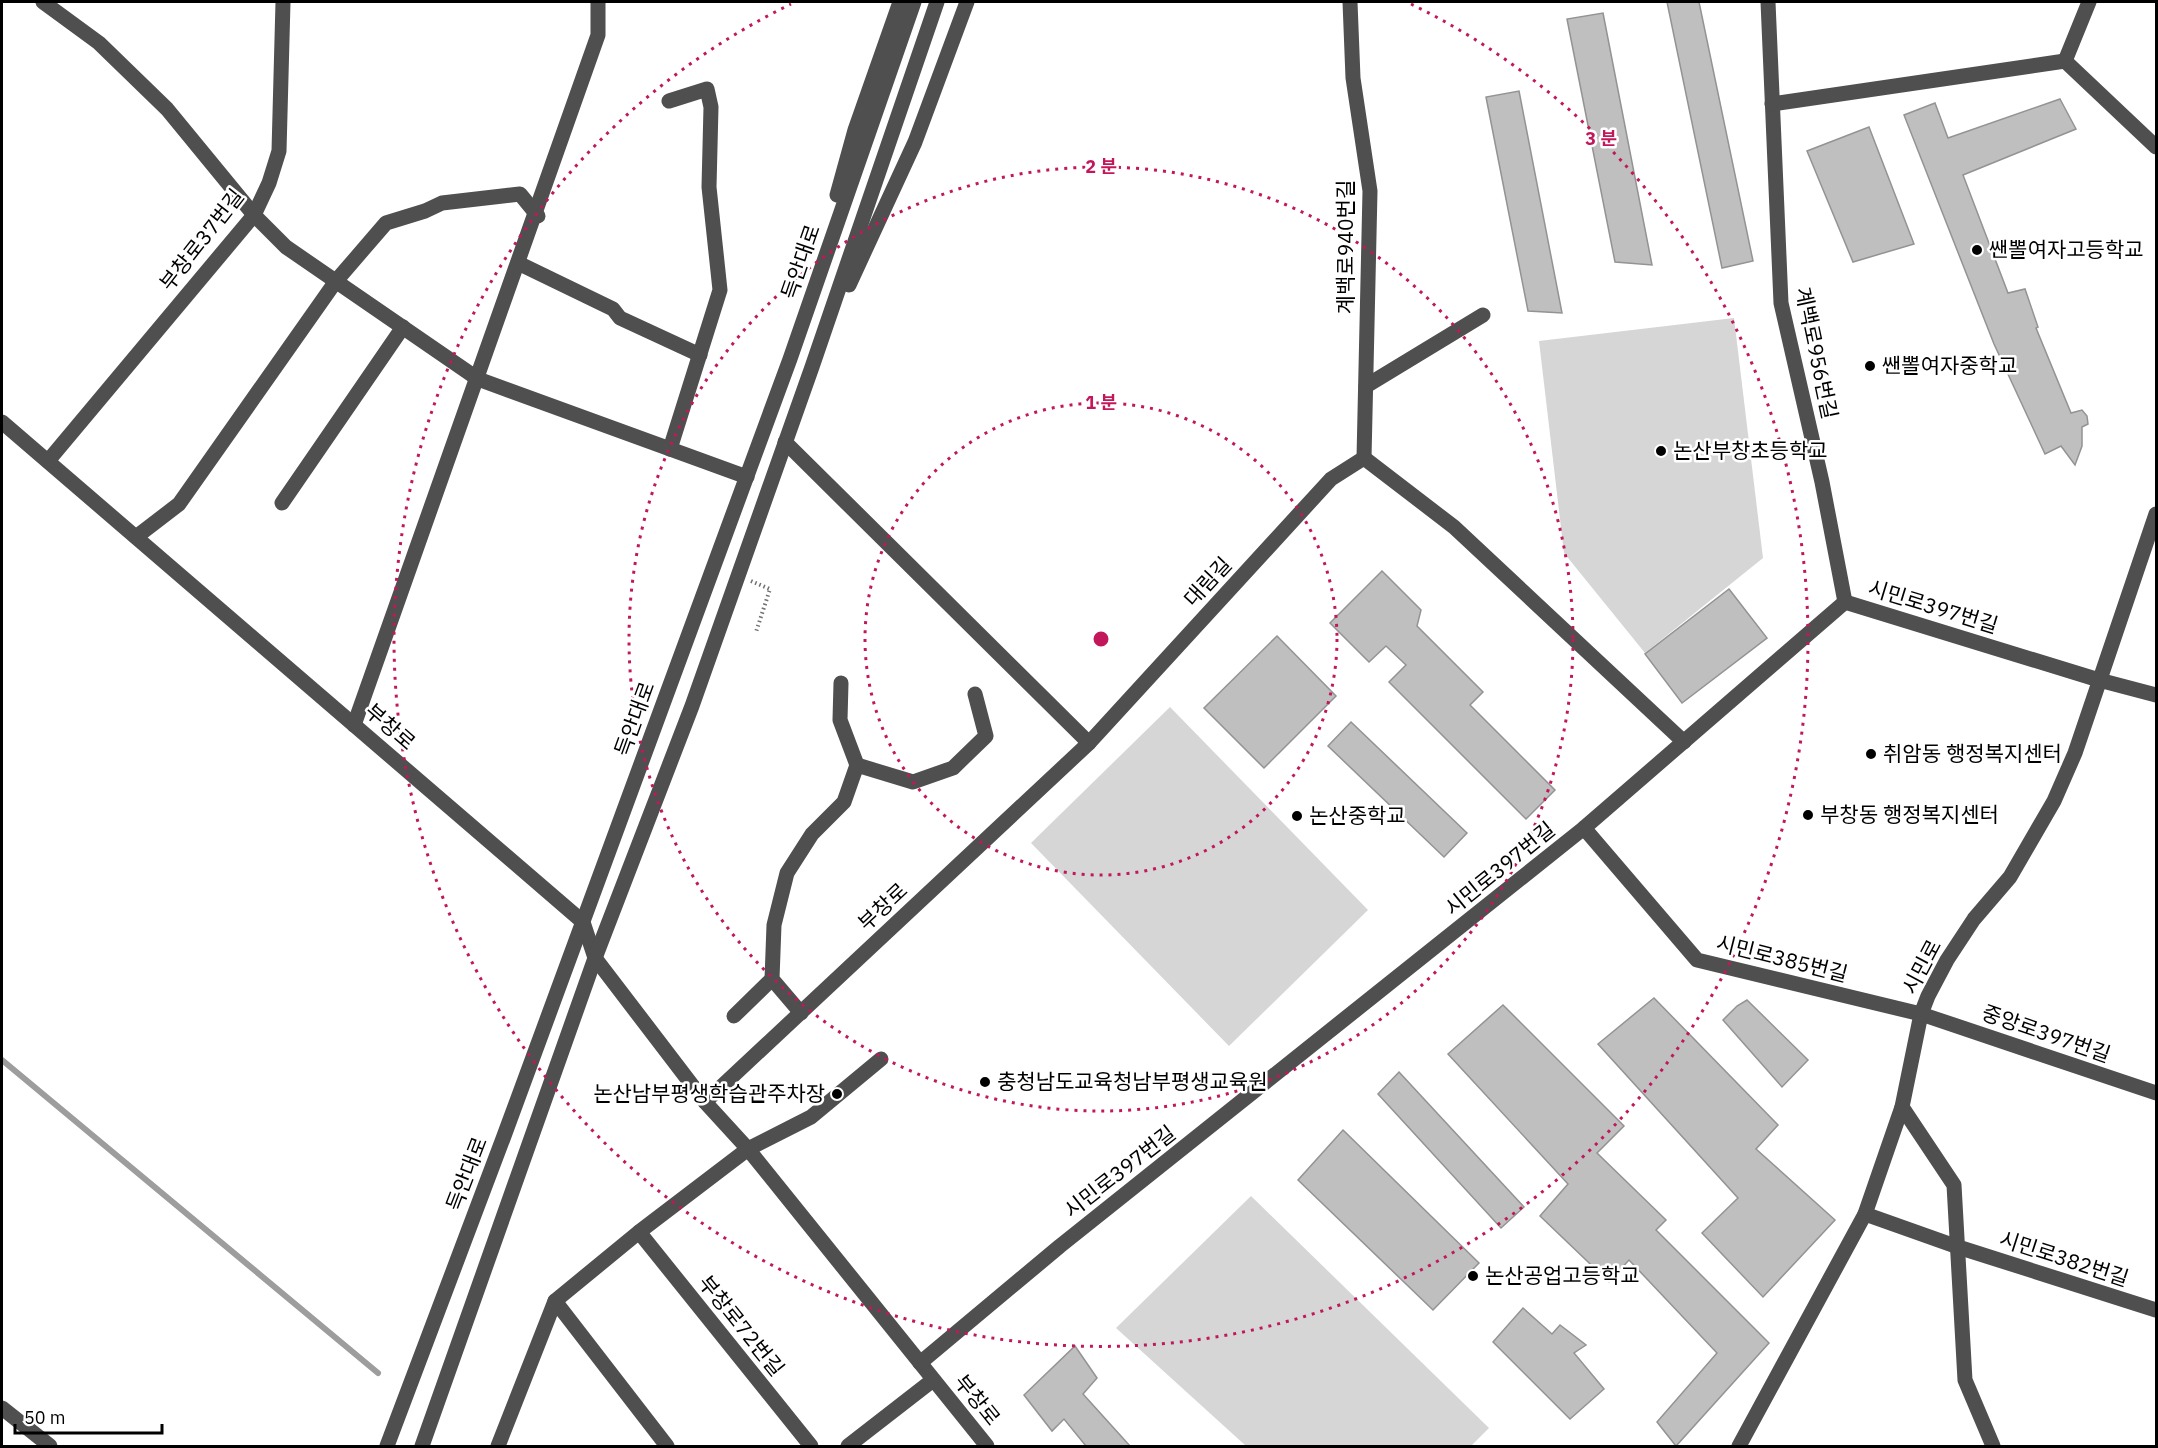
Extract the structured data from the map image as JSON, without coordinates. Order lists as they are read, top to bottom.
{
  "streets": {
    "street": [
      "부창로37번길",
      "계백로940번길",
      "득안대로",
      "계백로956번길",
      "대림길",
      "시민로397번길",
      "부창로",
      "시민로385번길",
      "시민로",
      "중앙로397번길",
      "시민로382번길",
      "부창로72번길"
    ]
  },
  "crossings": [
    ["부창로37번길", "부창로"],
    ["계백로940번길", "대림길"],
    ["득안대로", "부창로"],
    ["계백로956번길", "시민로397번길"],
    ["대림길", "부창로"],
    ["시민로397번길", "부창로"],
    ["시민로397번길", "시민로385번길"],
    ["시민로397번길", "시민로"],
    ["시민로385번길", "시민로"],
    ["시민로385번길", "중앙로397번길"],
    ["시민로", "중앙로397번길"],
    ["시민로", "시민로382번길"]
  ],
  "places": [
    "쌘뽈여자고등학교",
    "쌘뽈여자중학교",
    "논산부창초등학교",
    "취암동 행정복지센터",
    "부창동 행정복지센터",
    "논산중학교",
    "충청남도교육청남부평생교육원",
    "논산남부평생학습관주차장",
    "논산공업고등학교"
  ],
  "scale_bar": "50 m",
  "rings": ["3 분", "2 분", "1 분"]
}
